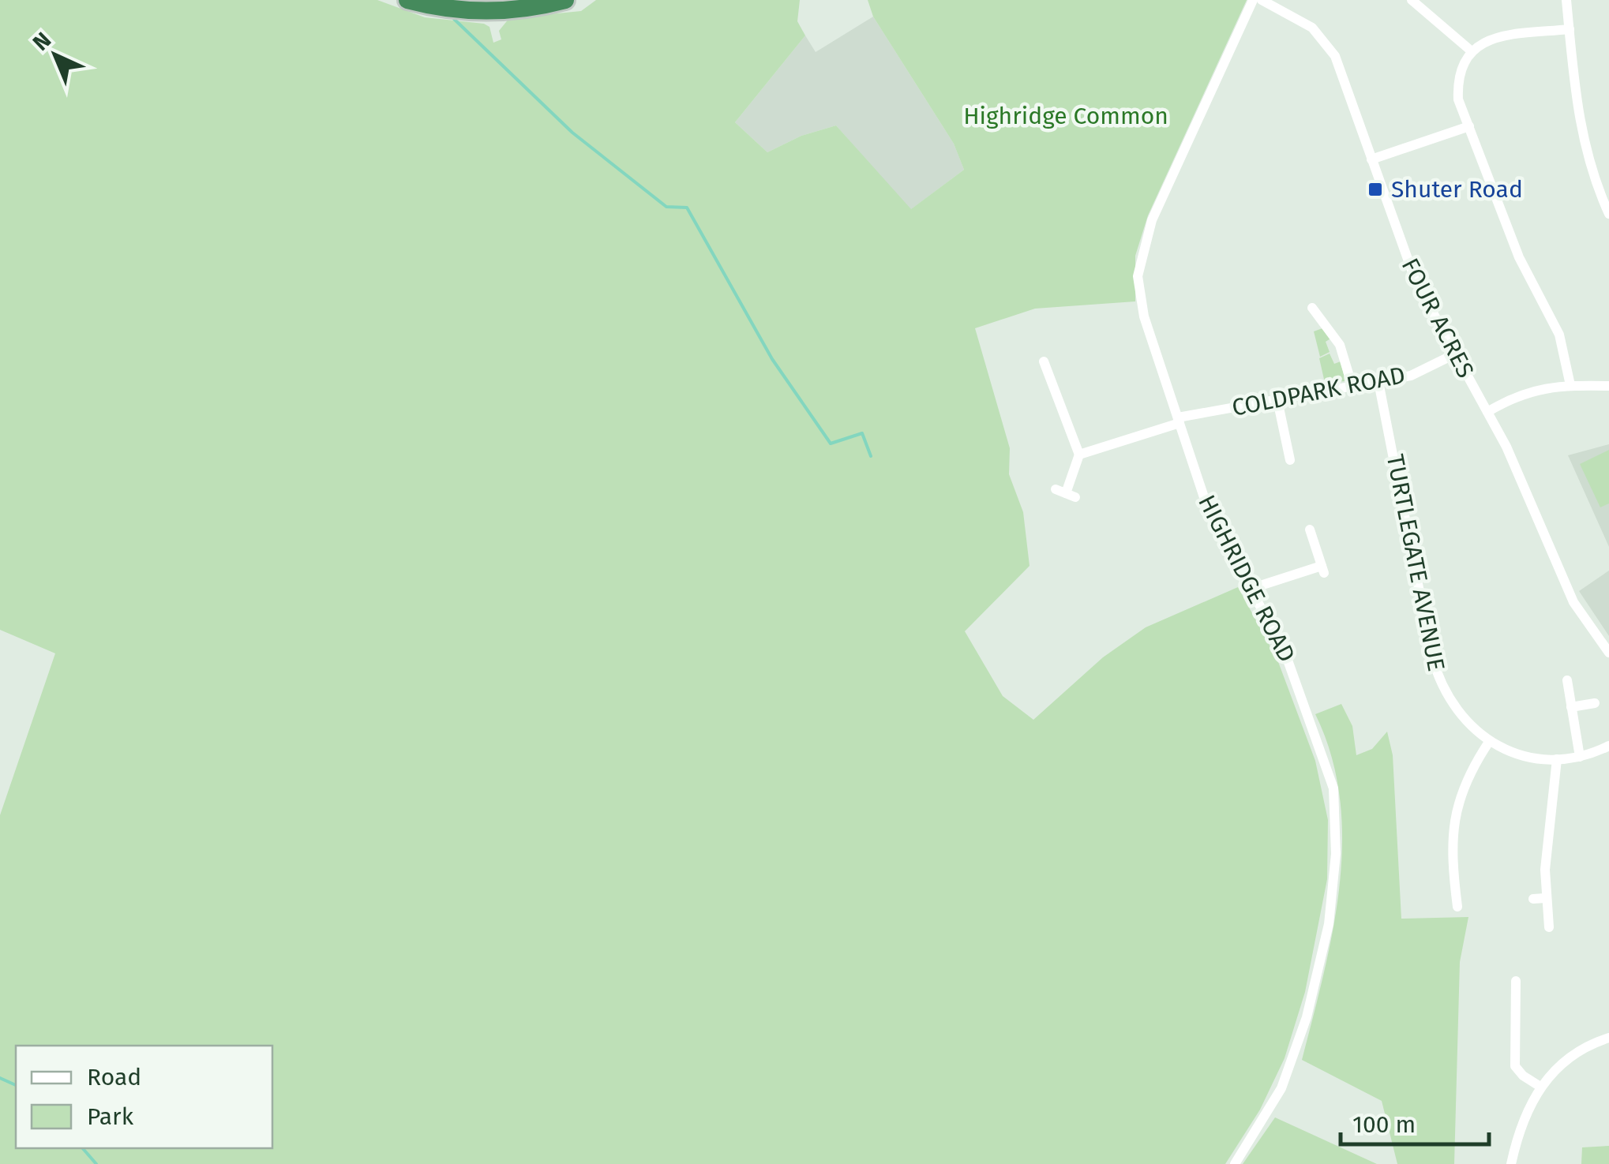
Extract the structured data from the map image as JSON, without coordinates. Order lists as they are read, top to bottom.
{
  "streets": {
    "street": [
      "FOUR ACRES",
      "COLDPARK ROAD",
      "TURTLEGATE AVENUE",
      "HIGHRIDGE ROAD"
    ]
  },
  "crossings": [
    ["FOUR ACRES", "COLDPARK ROAD"],
    ["COLDPARK ROAD", "TURTLEGATE AVENUE"],
    ["COLDPARK ROAD", "HIGHRIDGE ROAD"]
  ],
  "parks": ["Highridge Common"],
  "places": {
    "transit": ["Shuter Road"]
  },
  "legend": ["Road", "Park"],
  "scale_bar": "100 m",
  "north": "top left"
}
